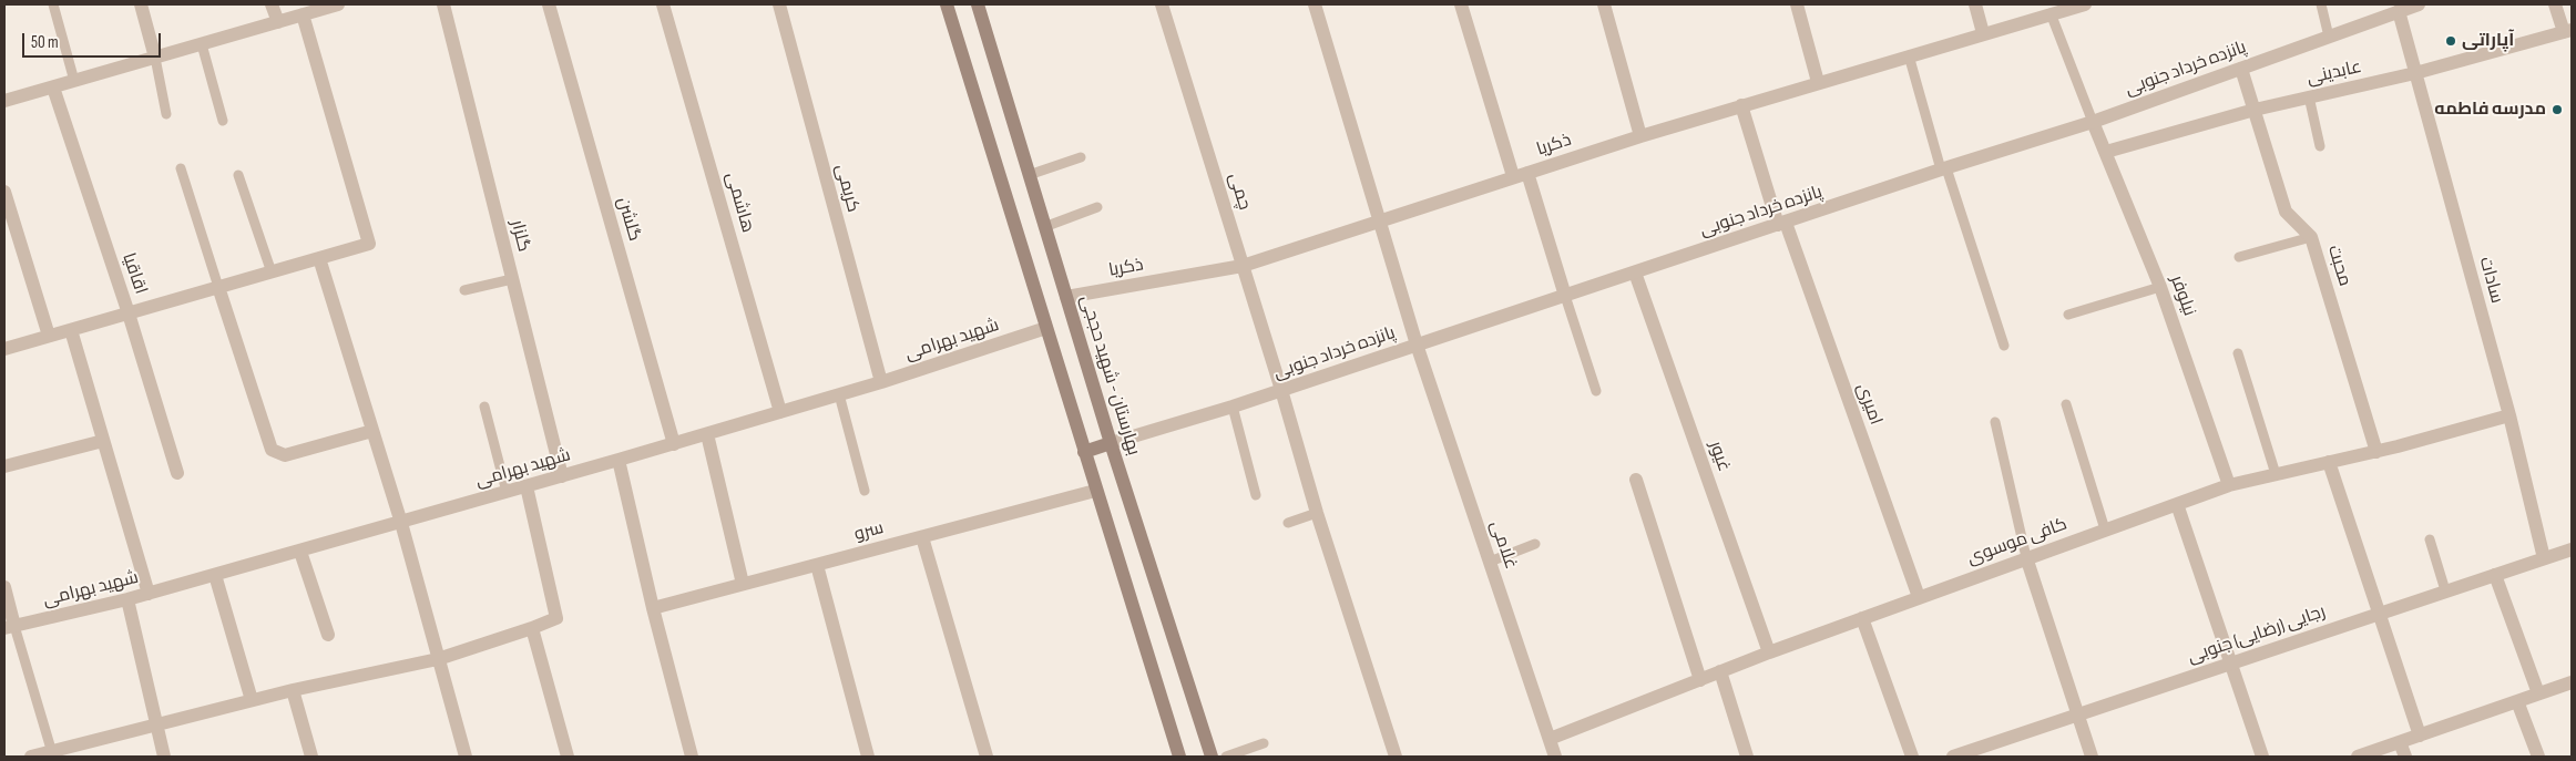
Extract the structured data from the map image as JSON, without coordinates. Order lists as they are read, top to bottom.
{
  "streets": {
    "main road": ["بهارستان - شهید حججی"],
    "street": [
      "پانزده خرداد جنوبی",
      "عابدینی",
      "ذکریا",
      "کریمی",
      "چمی",
      "هاشمی",
      "گلشن",
      "گلزار",
      "محبت",
      "اقاقیا",
      "سادات",
      "نیلوفر",
      "شهید بهرامی",
      "امیری",
      "غیور",
      "سرو",
      "کافی موسوی",
      "غلامی",
      "رجایی (رضایی) جنوبی"
    ]
  },
  "crossings": [
    ["پانزده خرداد جنوبی", "چمی"],
    ["پانزده خرداد جنوبی", "محبت"],
    ["پانزده خرداد جنوبی", "سادات"],
    ["پانزده خرداد جنوبی", "نیلوفر"],
    ["پانزده خرداد جنوبی", "بهارستان - شهید حججی"],
    ["پانزده خرداد جنوبی", "امیری"],
    ["پانزده خرداد جنوبی", "غیور"],
    ["پانزده خرداد جنوبی", "غلامی"],
    ["عابدینی", "محبت"],
    ["عابدینی", "سادات"],
    ["عابدینی", "نیلوفر"],
    ["ذکریا", "چمی"],
    ["ذکریا", "بهارستان - شهید حججی"],
    ["ذکریا", "امیری"],
    ["ذکریا", "غلامی"],
    ["کریمی", "شهید بهرامی"],
    ["هاشمی", "شهید بهرامی"],
    ["گلشن", "شهید بهرامی"],
    ["گلزار", "شهید بهرامی"],
    ["محبت", "کافی موسوی"],
    ["سادات", "کافی موسوی"],
    ["سادات", "رجایی (رضایی) جنوبی"],
    ["نیلوفر", "کافی موسوی"],
    ["امیری", "کافی موسوی"],
    ["غیور", "کافی موسوی"],
    ["کافی موسوی", "غلامی"]
  ],
  "places": ["آپاراتی", "مدرسه فاطمه"],
  "scale_bar": "50 m"
}
